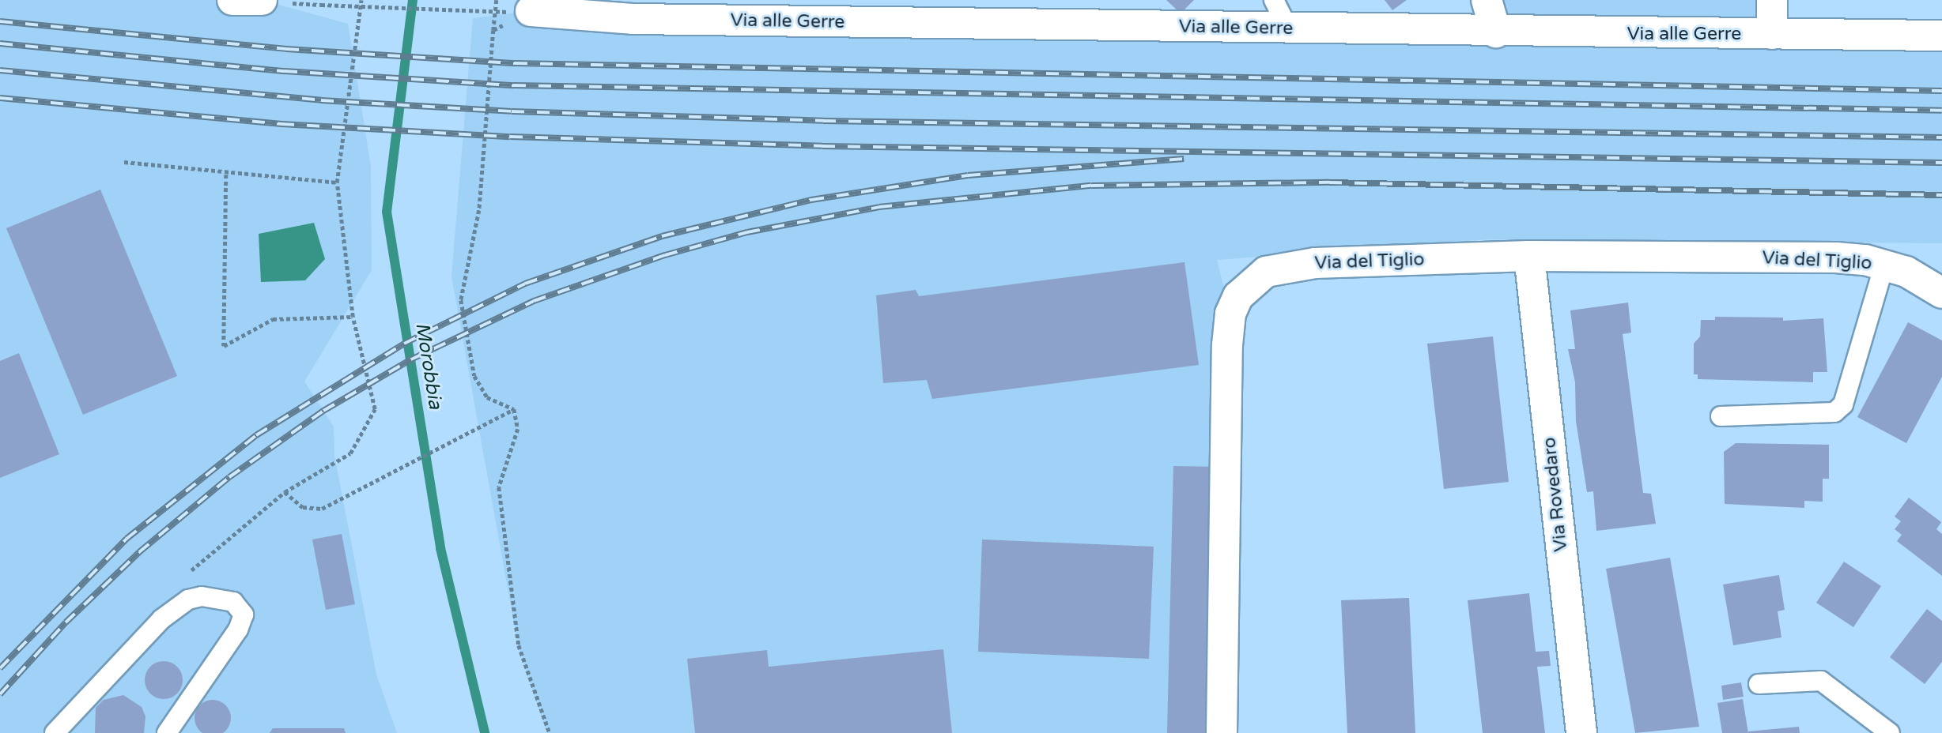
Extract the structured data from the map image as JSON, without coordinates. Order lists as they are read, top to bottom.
{
  "streets": {
    "street": ["Via alle Gerre", "Via del Tiglio", "Via Rovedaro"]
  },
  "crossings": [
    ["Via del Tiglio", "Via Rovedaro"]
  ],
  "water": ["Morobbia"]
}
